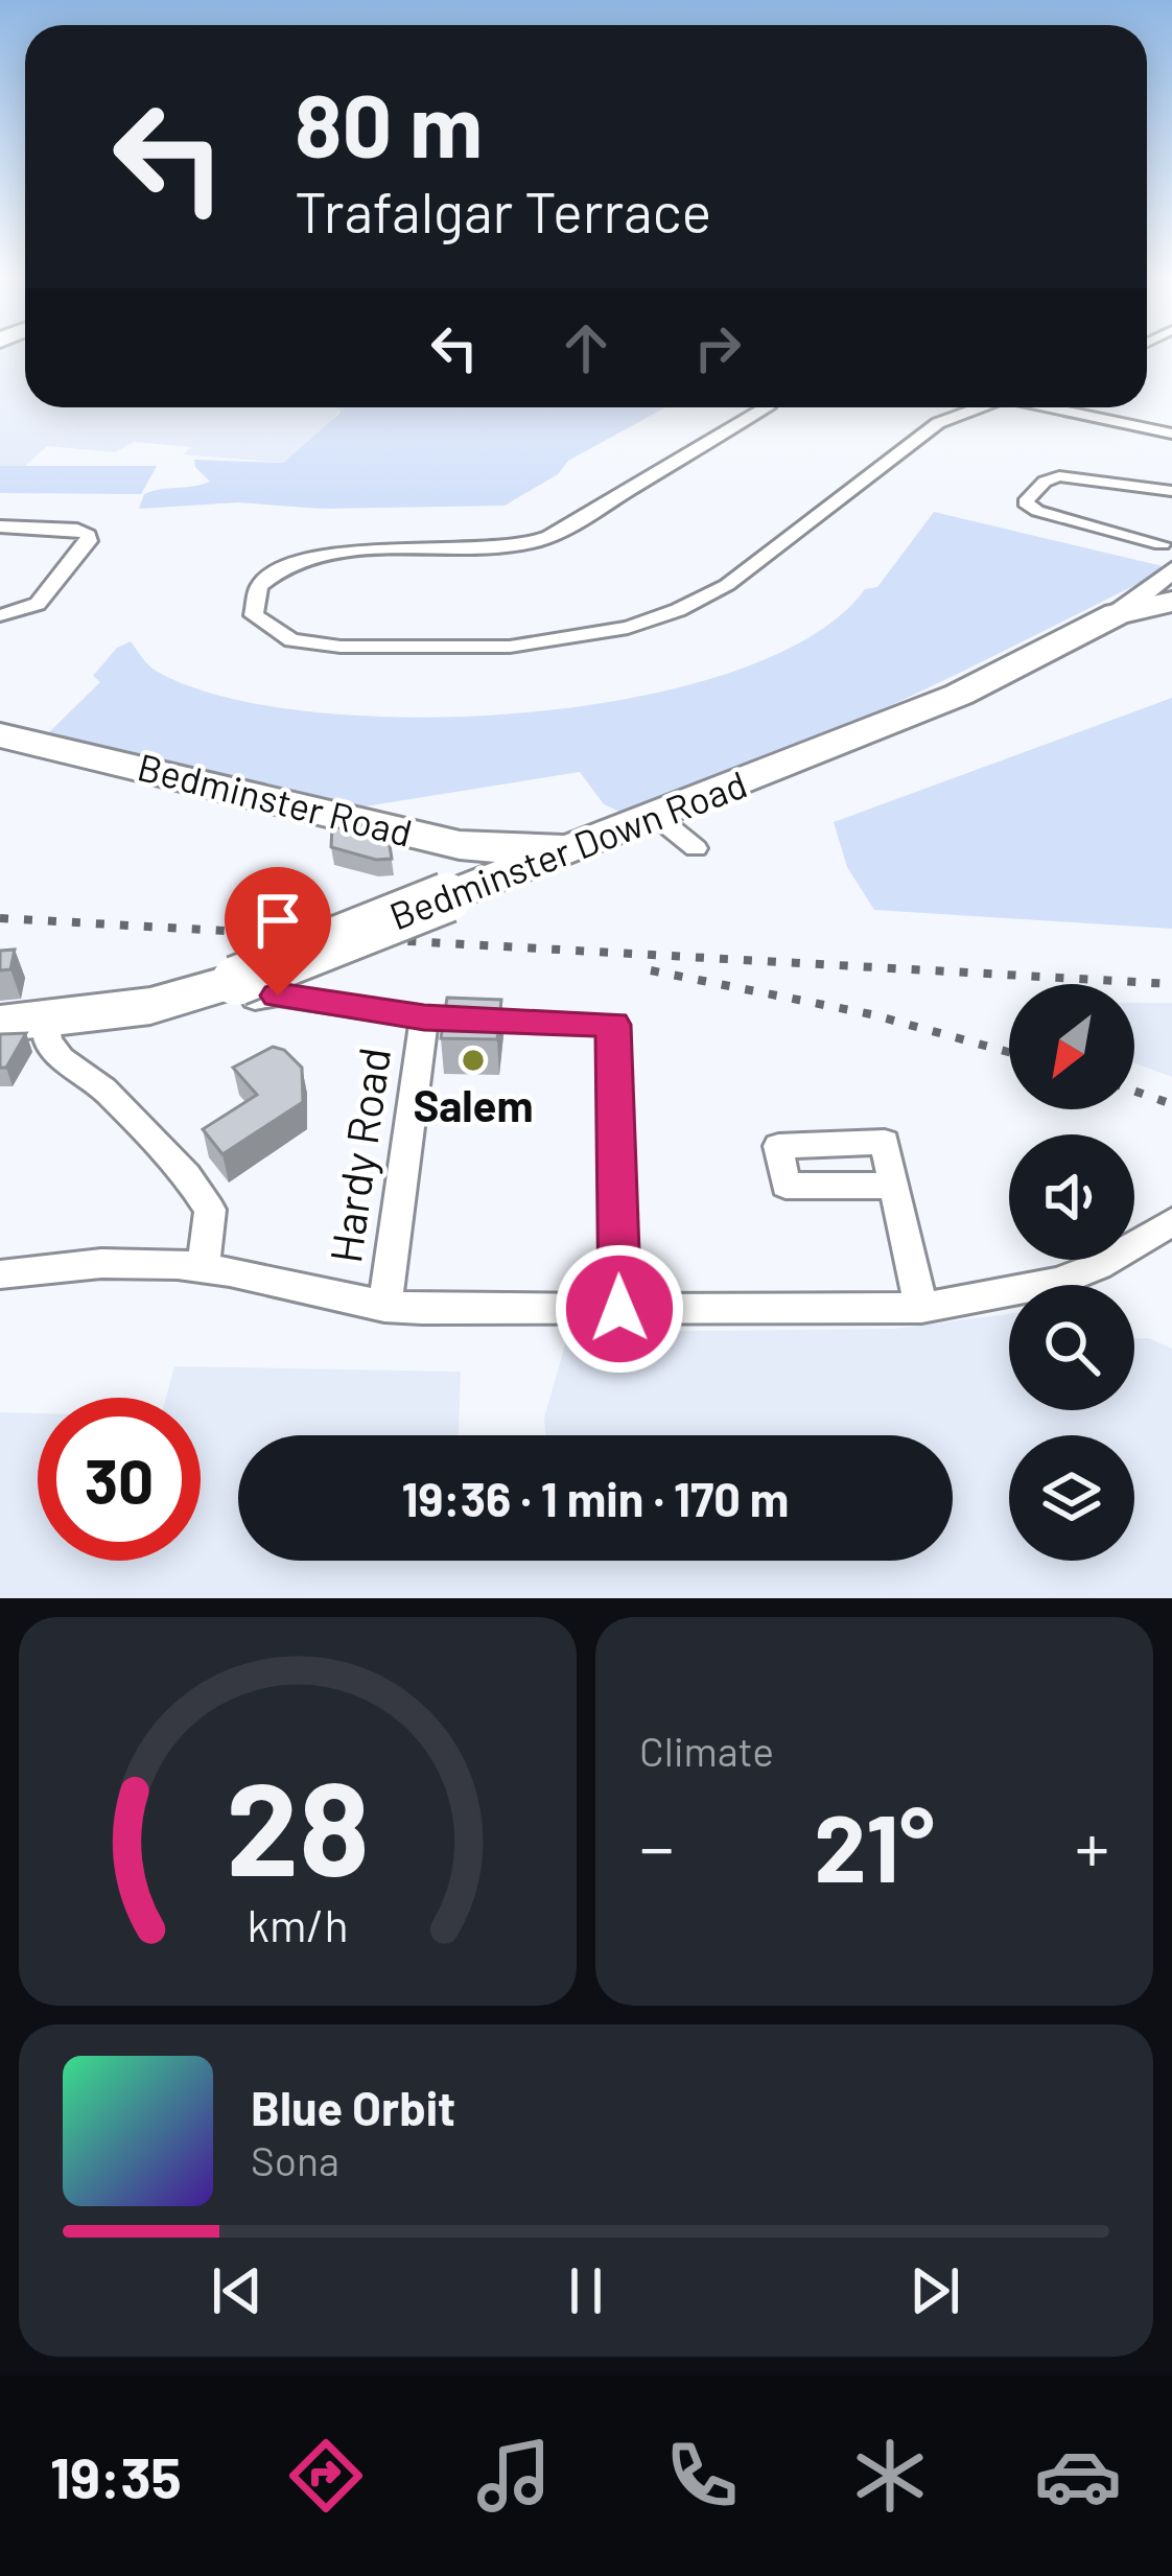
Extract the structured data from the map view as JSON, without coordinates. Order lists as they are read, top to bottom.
{
  "streets": {
    "highway": ["Bedminster Road", "Bedminster Down Road"],
    "street": ["Hardy Road"]
  },
  "crossings": [
    ["Bedminster Road", "Bedminster Down Road"]
  ],
  "places": ["Salem"],
  "north": "bottom left",
  "page": {
    "turn": ["80 m", "Trafalgar Terrace"],
    "limit": "30",
    "trip": "19:36 · 1 min · 170 m",
    "tile": "Climate",
    "heat": ["−", "21°", "+"],
    "song": ["Blue Orbit", "Sona"],
    "tabs": "19:35",
    "gauge": ["28", "km/h"]
  }
}
